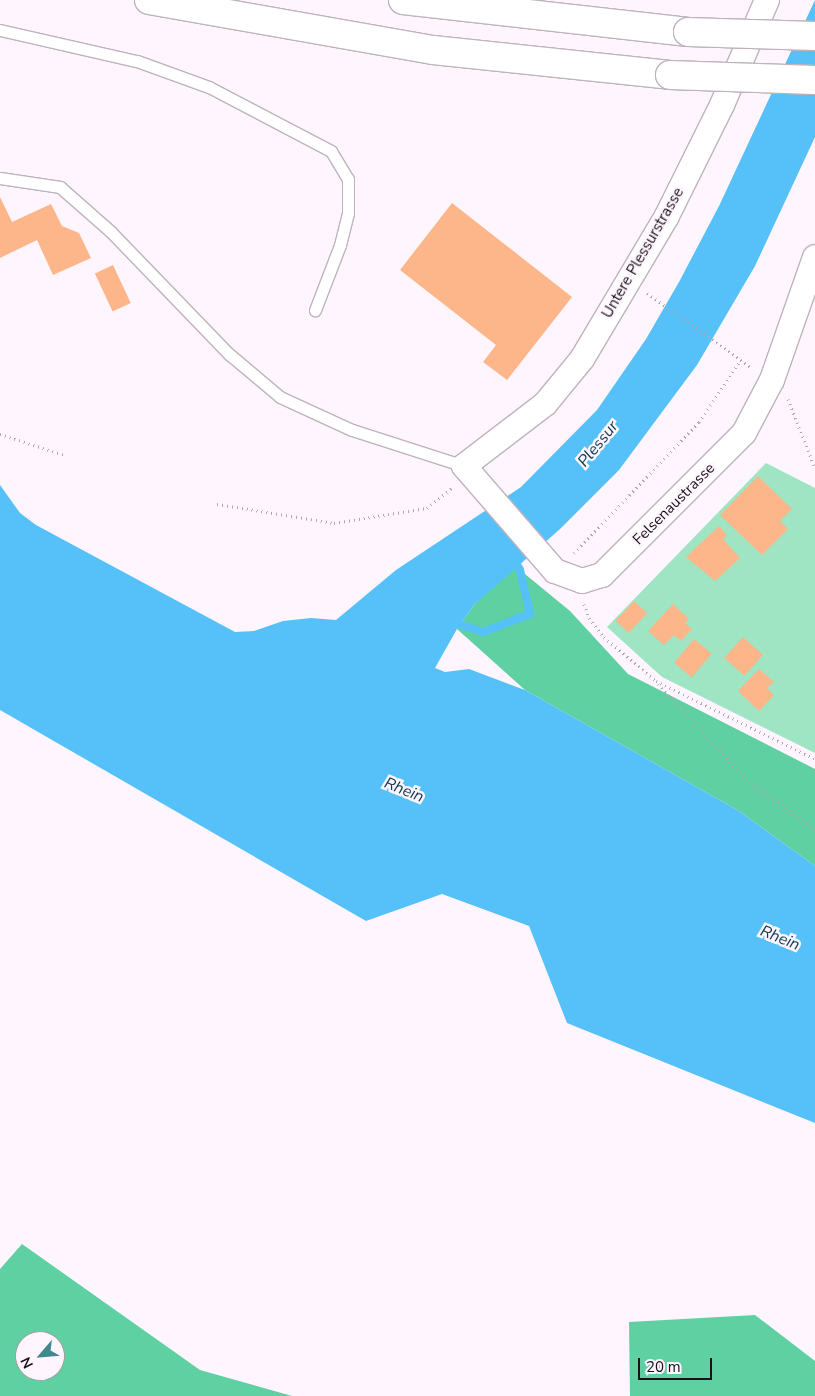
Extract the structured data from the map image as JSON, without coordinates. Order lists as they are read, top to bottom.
{
  "streets": {
    "street": ["Untere Plessurstrasse", "Felsenaustrasse"]
  },
  "water": ["Plessur", "Rhein"],
  "scale_bar": "20 m",
  "north": "bottom left"
}
